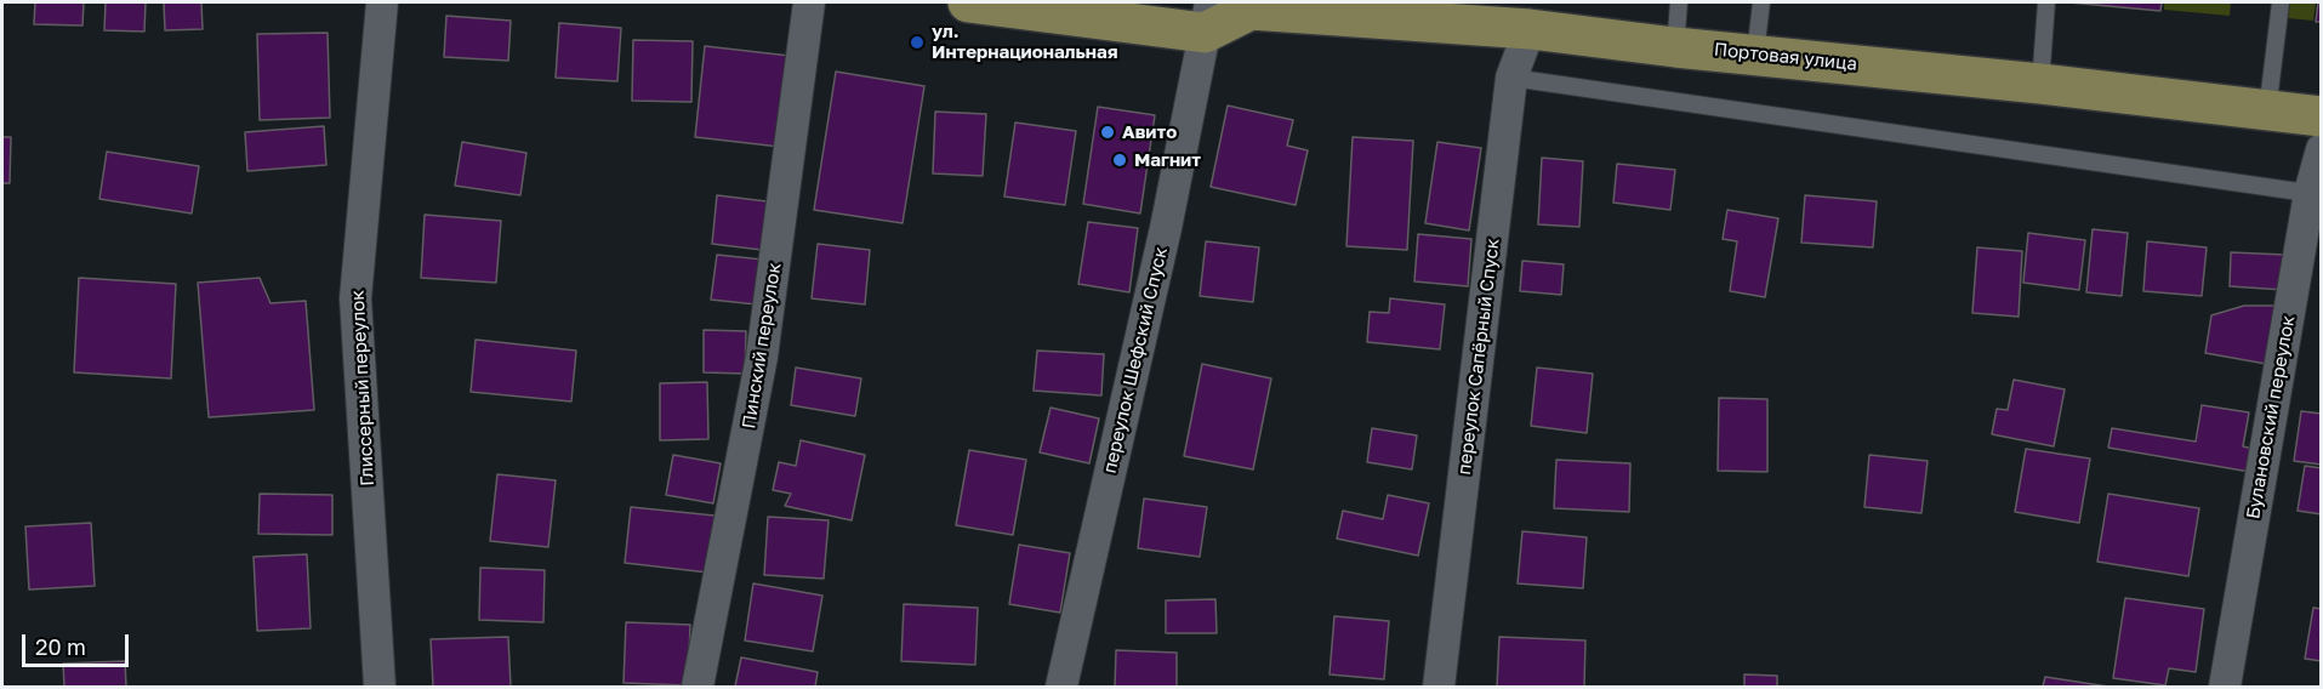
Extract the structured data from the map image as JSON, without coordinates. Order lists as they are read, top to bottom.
{
  "streets": {
    "main road": ["Портовая улица"],
    "street": [
      "Пинский переулок",
      "переулок Сапёрный Спуск",
      "переулок Шефский Спуск",
      "Глиссерный переулок",
      "Булановский переулок"
    ]
  },
  "crossings": [
    ["Портовая улица", "переулок Сапёрный Спуск"],
    ["Портовая улица", "переулок Шефский Спуск"]
  ],
  "places": ["ул. Интернациональная", "Авито", "Магнит"],
  "scale_bar": "20 m"
}
